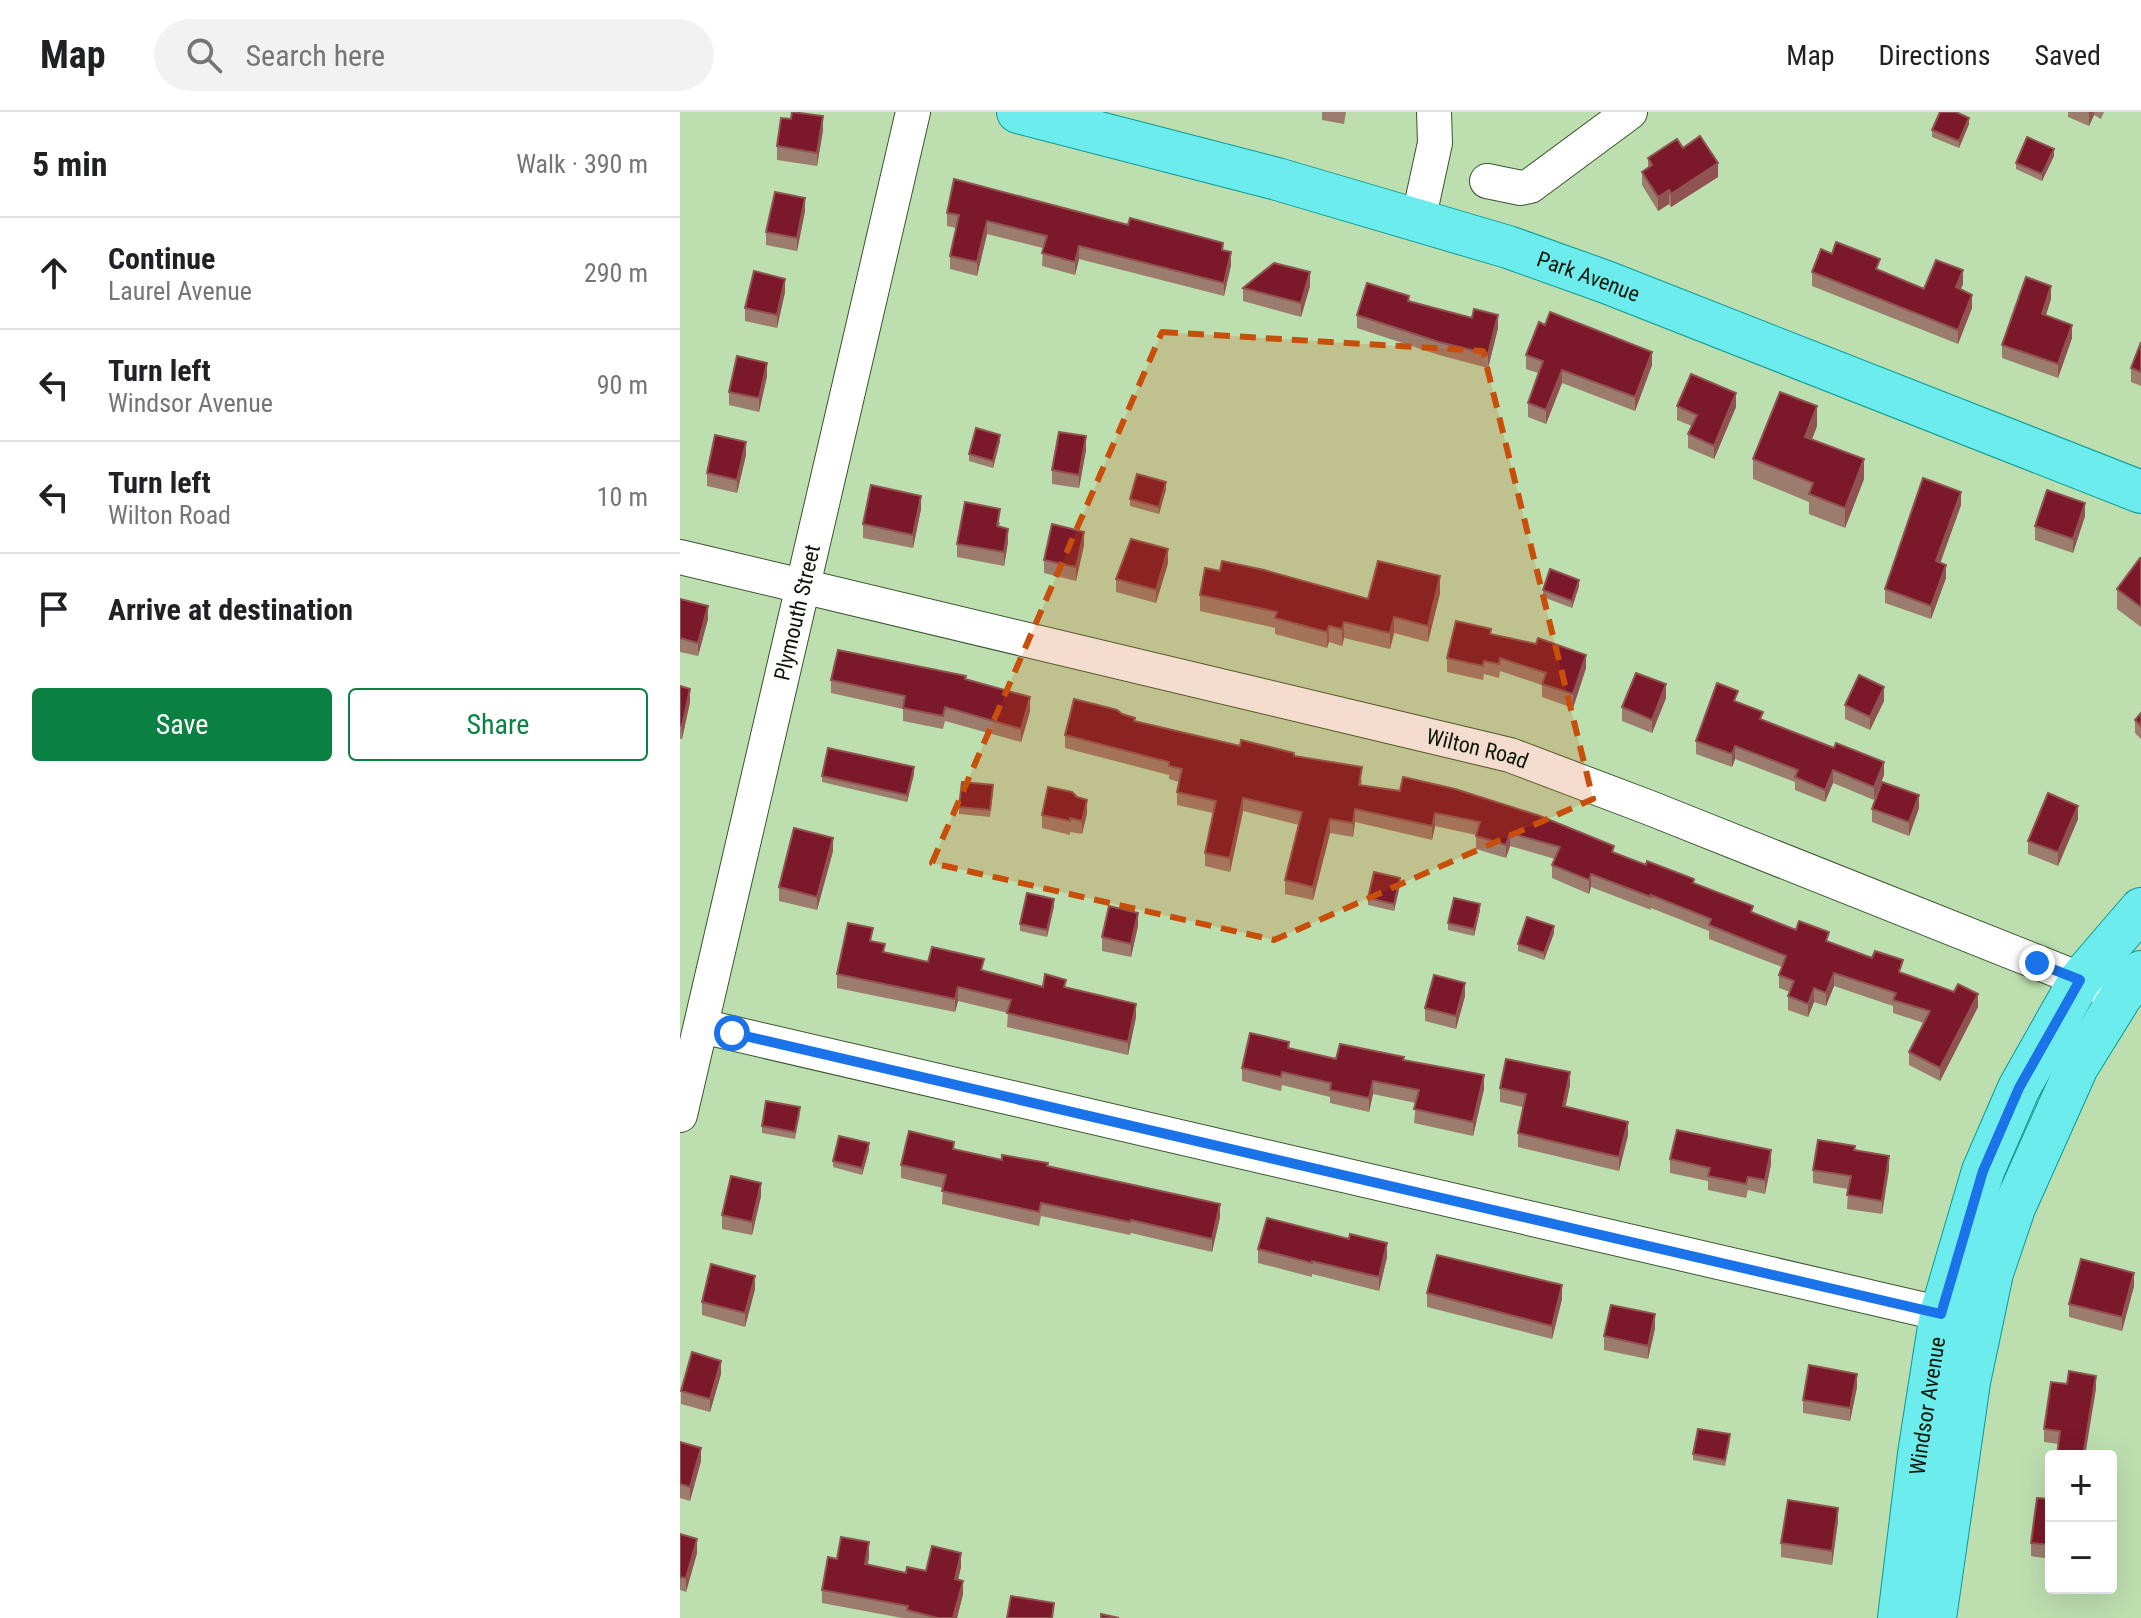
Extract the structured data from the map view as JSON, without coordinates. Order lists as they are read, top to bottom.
{
  "streets": {
    "main road": ["Park Avenue", "Windsor Avenue"],
    "street": ["Plymouth Street", "Wilton Road"]
  },
  "crossings": [
    ["Plymouth Street", "Wilton Road"],
    ["Wilton Road", "Windsor Avenue"]
  ],
  "page": {
    "header": "Map",
    "search": "Search here",
    "nav": ["Map", "Directions", "Saved"],
    "heading": ["5 min", "Walk · 390 m"],
    "list": [
      ["Continue", "Laurel Avenue", "290 m"],
      ["Turn left", "Windsor Avenue", "90 m"],
      ["Turn left", "Wilton Road", "10 m"],
      "Arrive at destination"
    ],
    "buttons": ["Save", "Share"],
    "map_buttons": ["+", "−"]
  }
}
